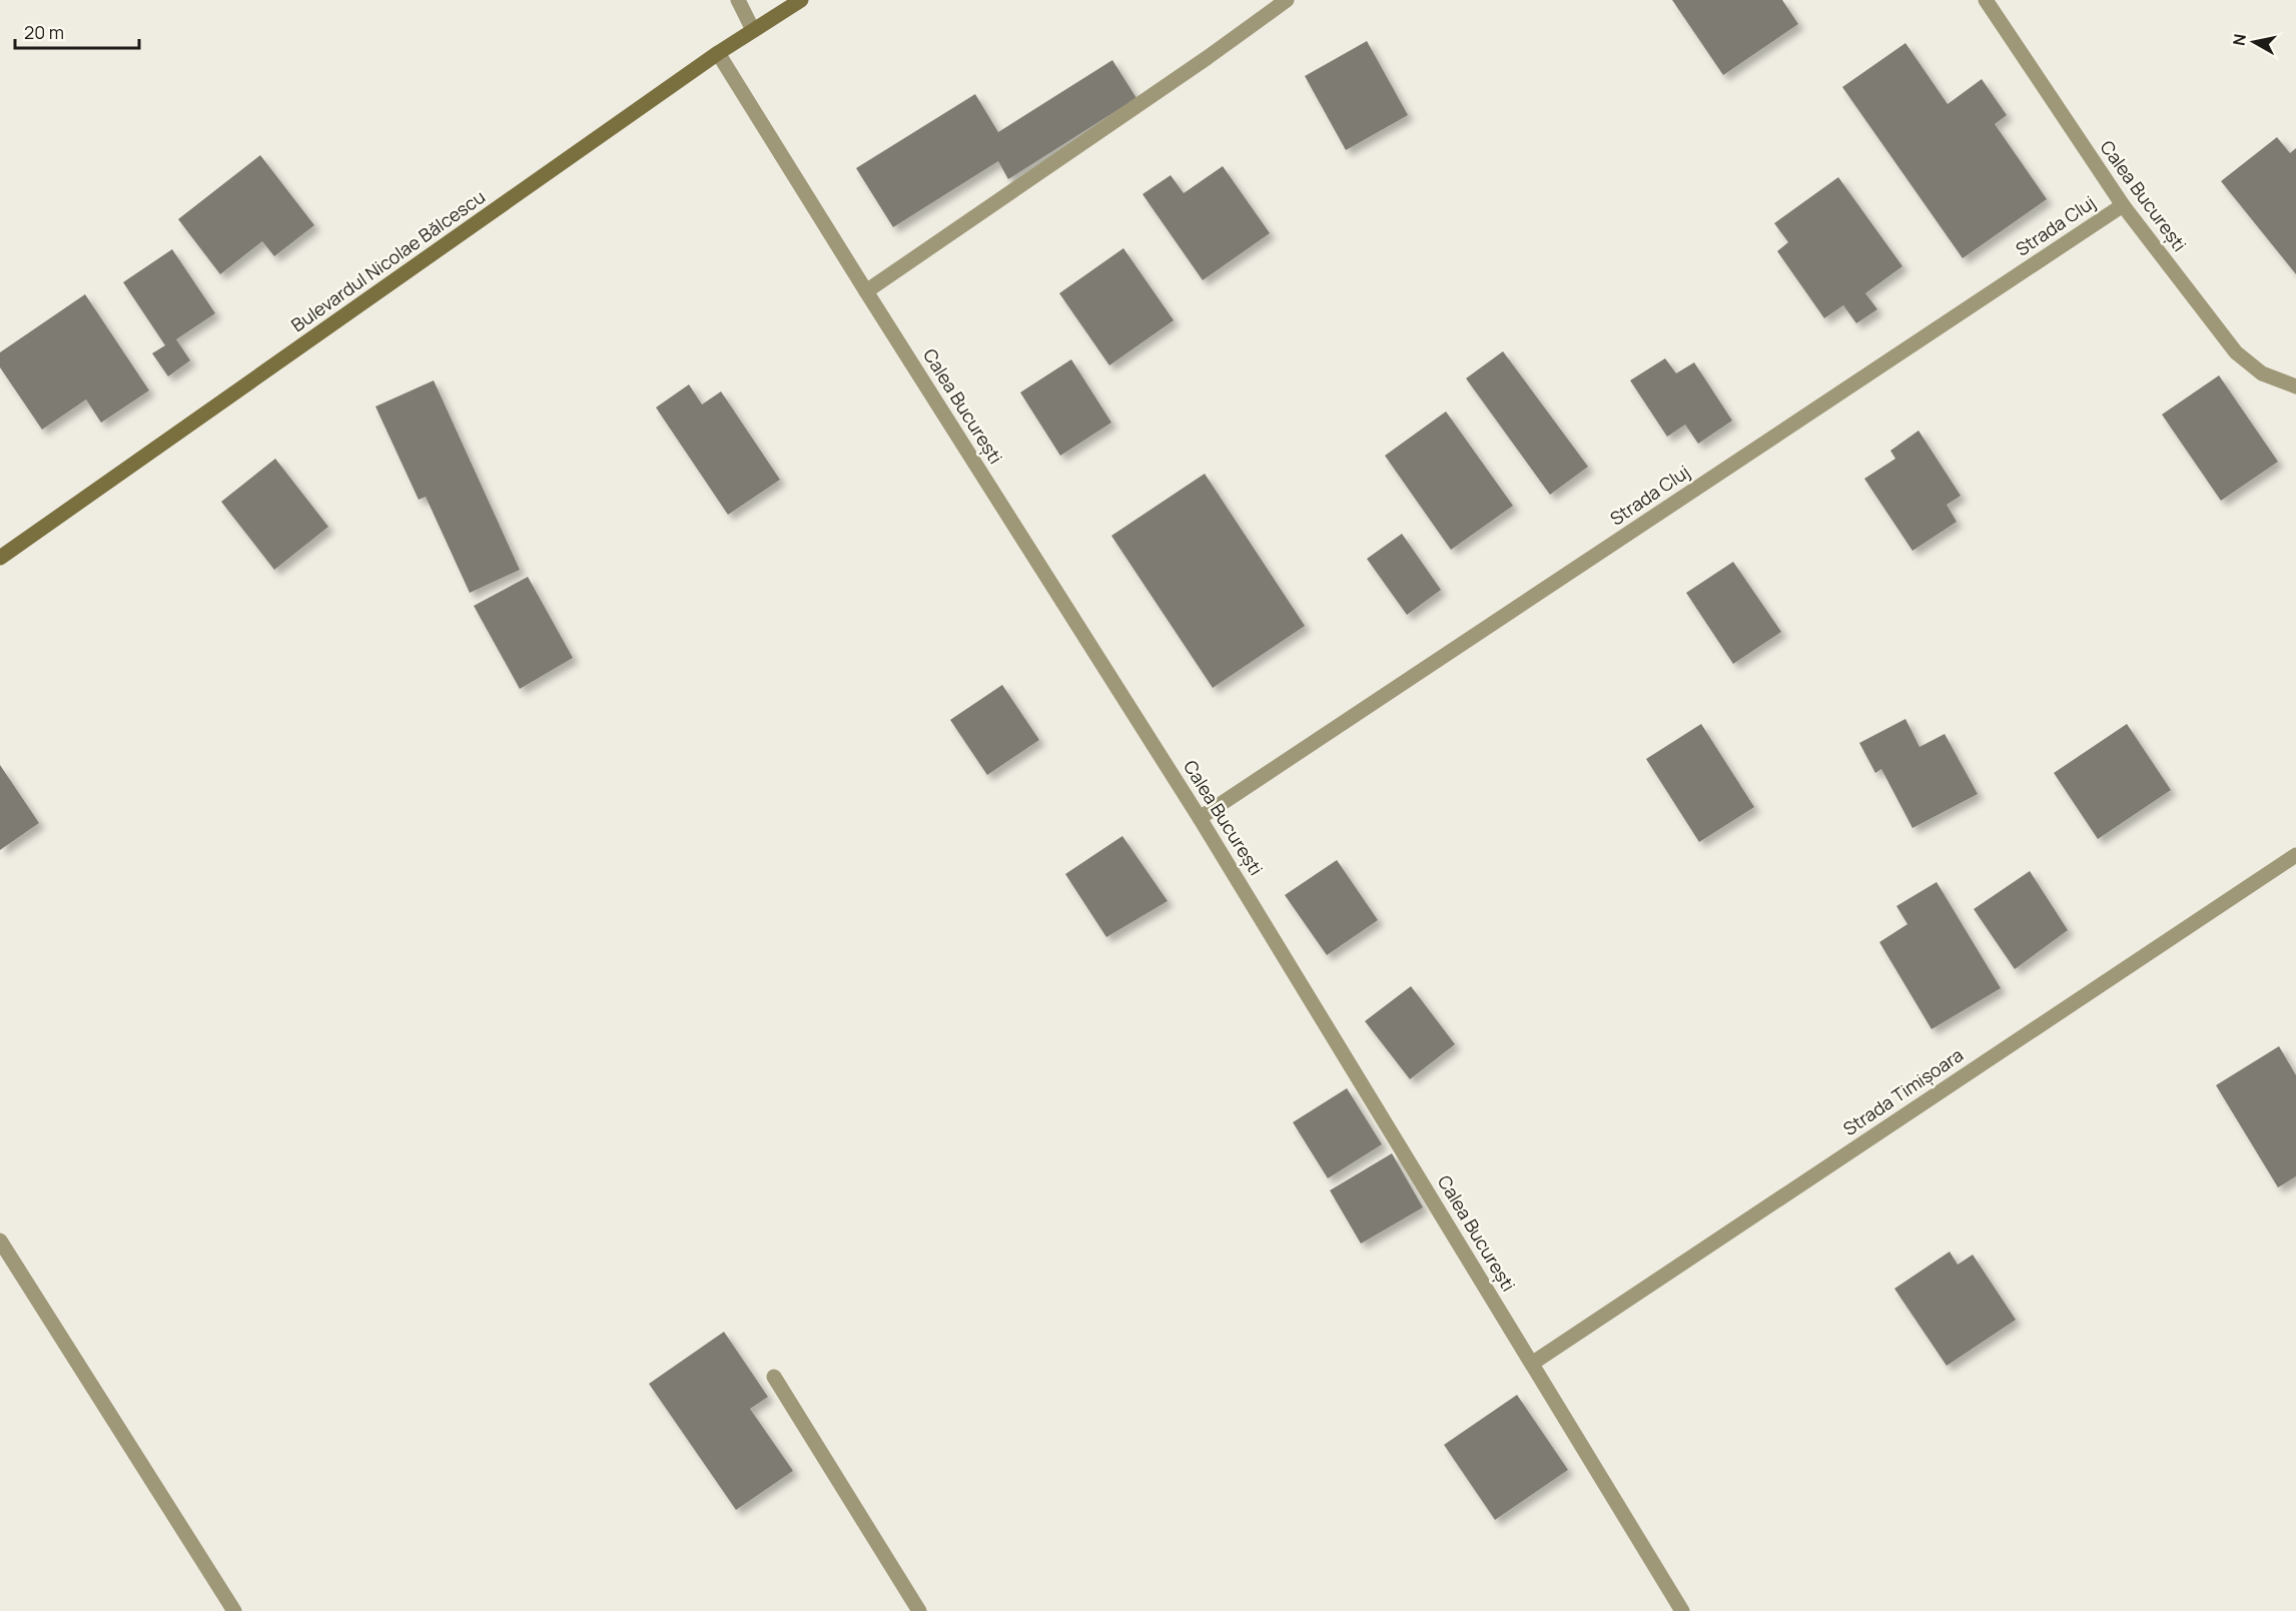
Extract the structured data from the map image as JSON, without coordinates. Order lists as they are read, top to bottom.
{
  "streets": {
    "main road": ["Bulevardul Nicolae Bălcescu"],
    "street": ["Calea București", "Strada Cluj", "Strada Timișoara"]
  },
  "crossings": [
    ["Calea București", "Strada Cluj"],
    ["Calea București", "Bulevardul Nicolae Bălcescu"],
    ["Calea București", "Strada Timișoara"]
  ],
  "scale_bar": "20 m",
  "north": "left"
}
